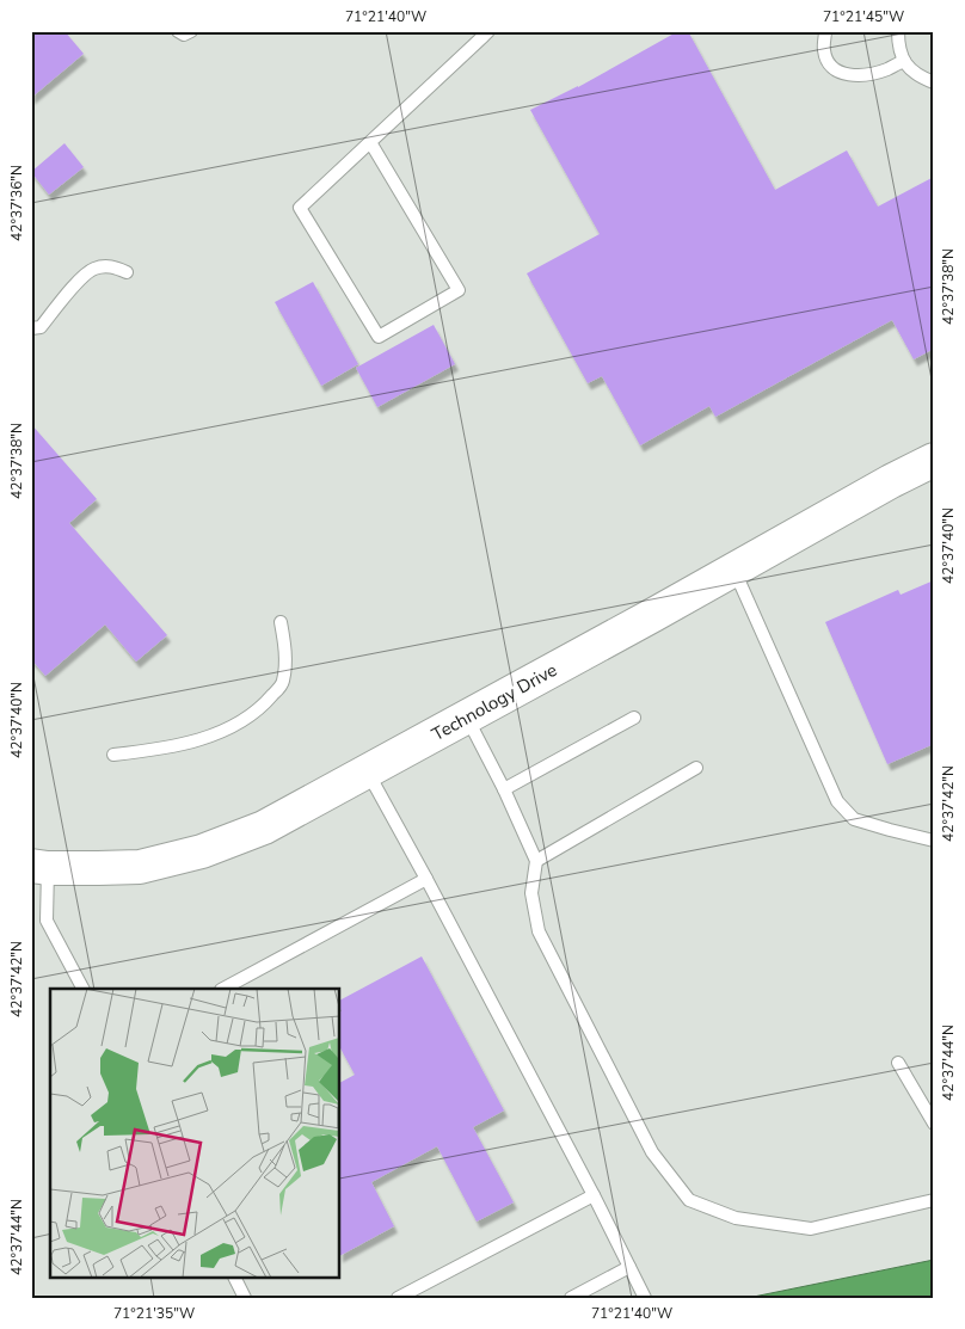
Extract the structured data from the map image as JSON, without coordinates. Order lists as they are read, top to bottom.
{
  "streets": {
    "street": ["Technology Drive"]
  },
  "coordinates": [
    "71°21'40\"W",
    "71°21'45\"W",
    "42°37'36\"N",
    "42°37'38\"N",
    "42°37'40\"N",
    "42°37'42\"N",
    "42°37'44\"N",
    "71°21'35\"W"
  ]
}
